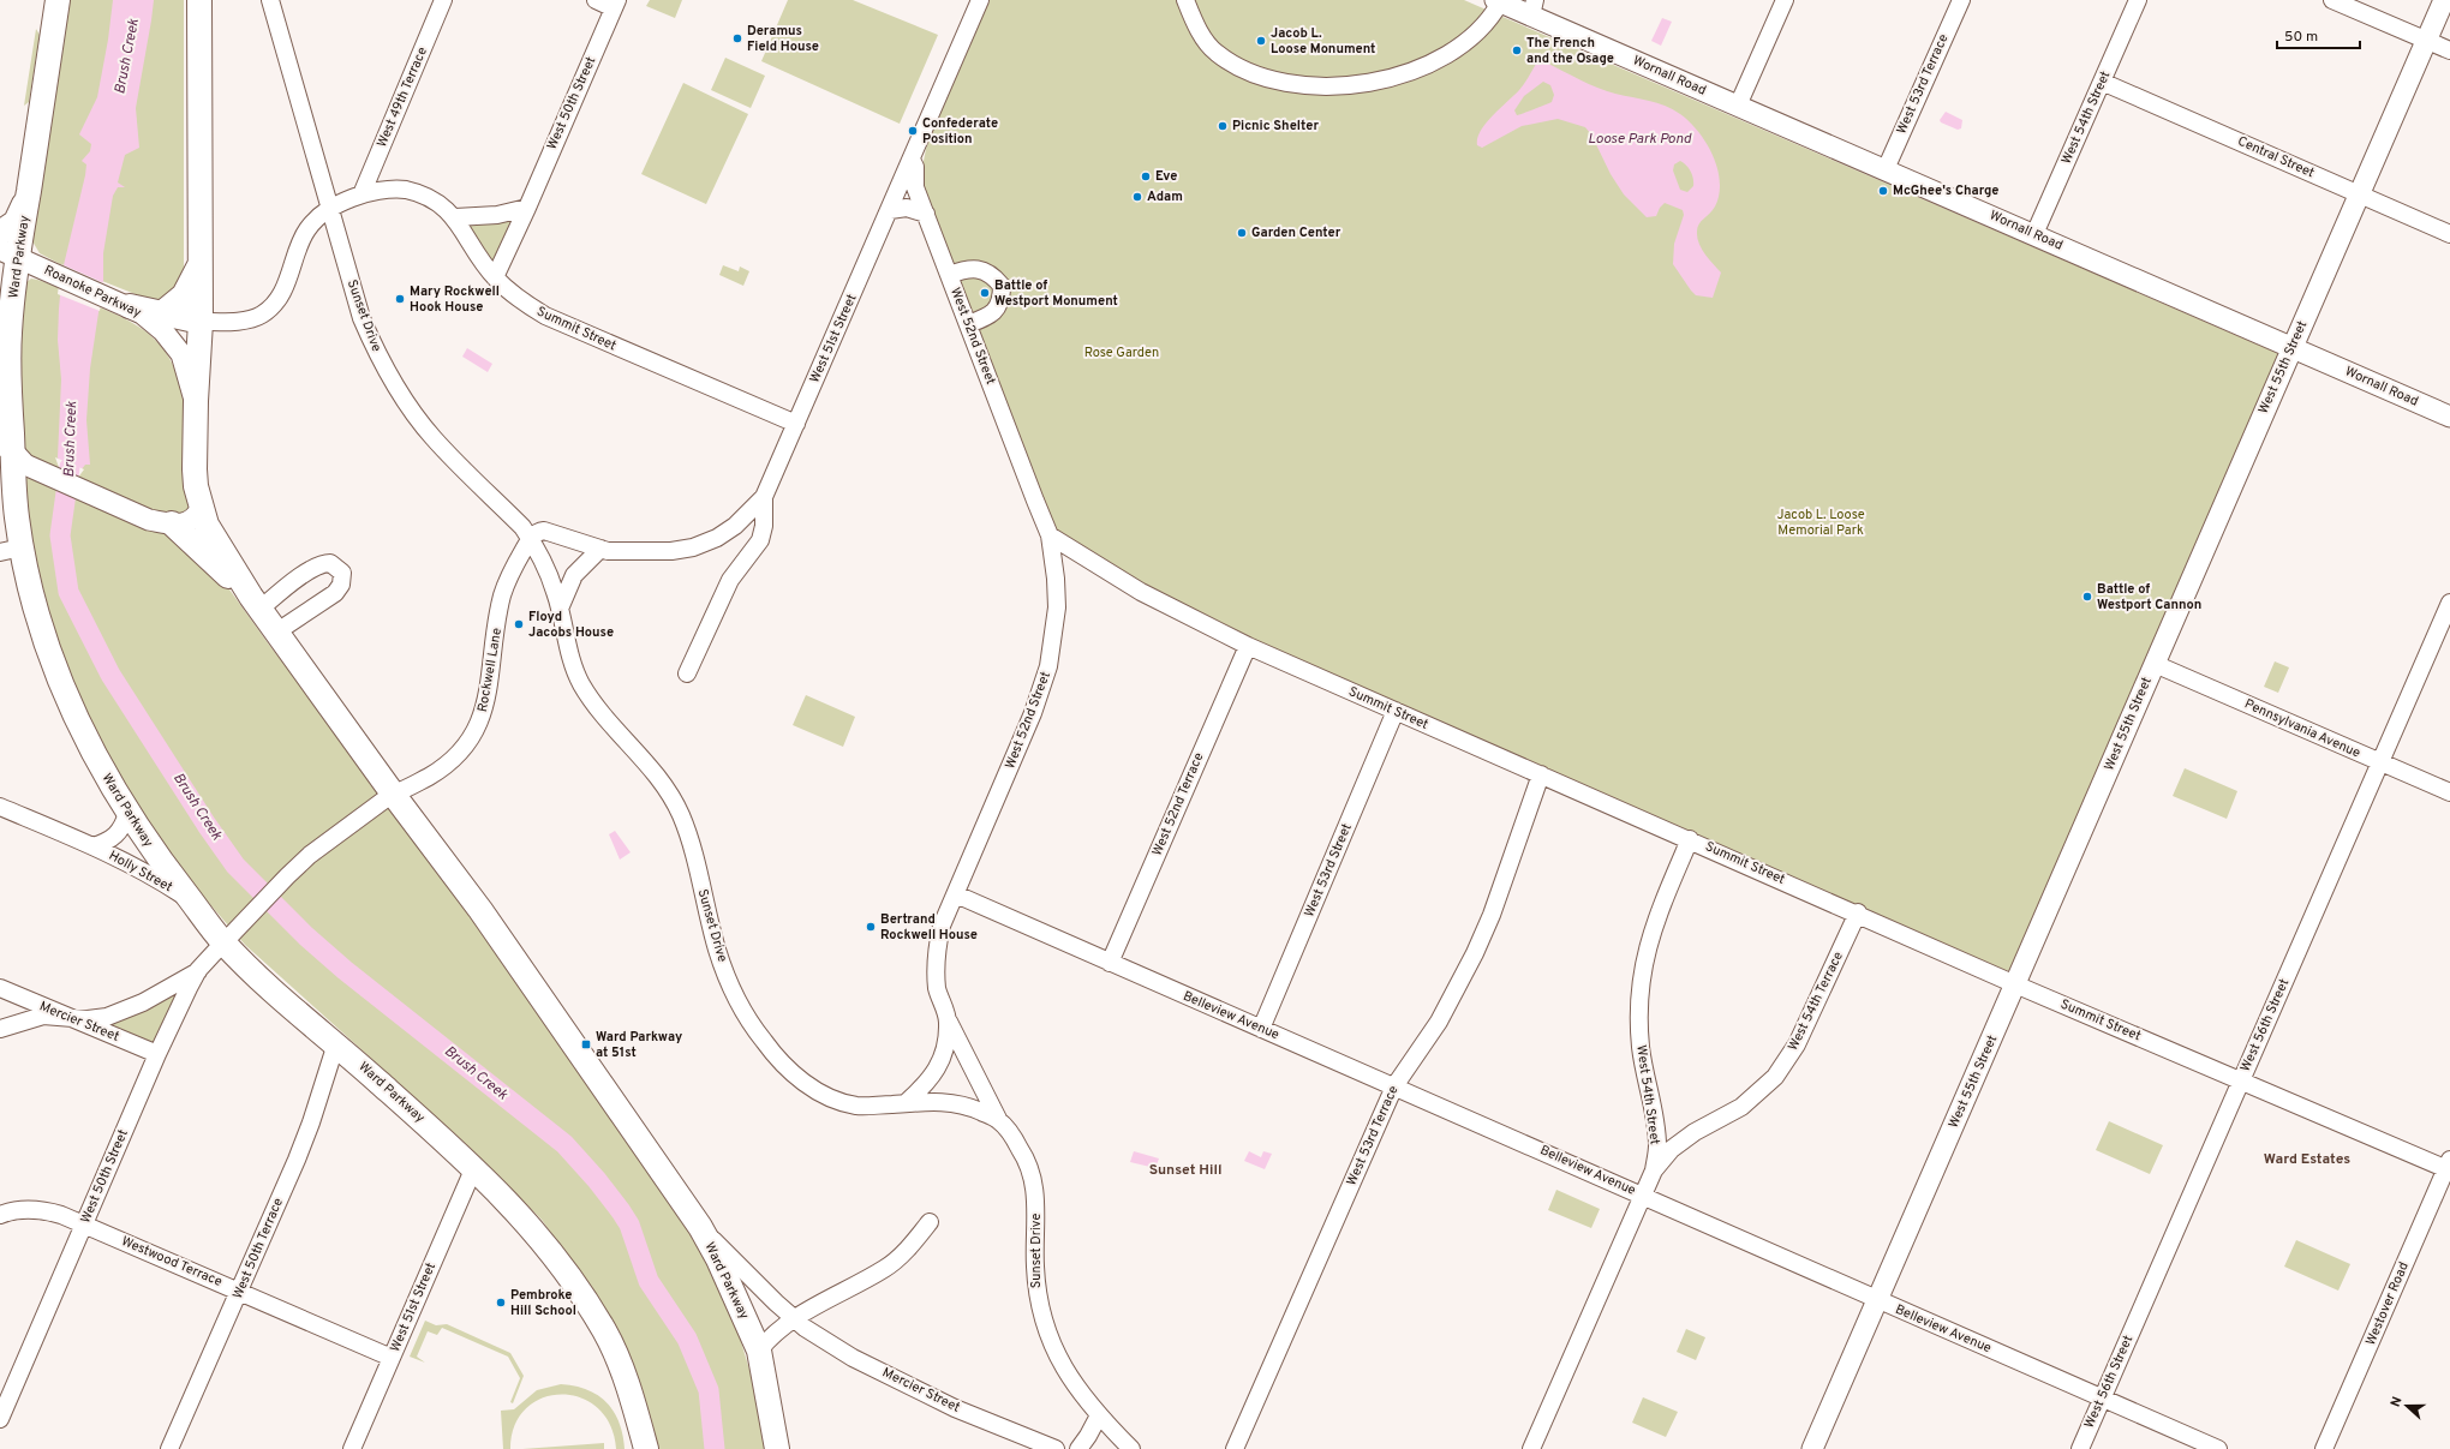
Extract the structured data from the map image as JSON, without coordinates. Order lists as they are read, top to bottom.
{
  "streets": {
    "highway": ["Ward Parkway"],
    "main road": ["Wornall Road", "Roanoke Parkway", "West 55th Street"],
    "street": [
      "West 53rd Terrace",
      "West 49th Terrace",
      "West 50th Street",
      "West 54th Street",
      "Central Street",
      "Sunset Drive",
      "Summit Street",
      "West 52nd Street",
      "West 51st Street",
      "Rockwell Lane",
      "Pennsylvania Avenue",
      "West 52nd Terrace",
      "West 53rd Street",
      "Holly Street",
      "West 54th Terrace",
      "Belleview Avenue",
      "Mercier Street",
      "West 56th Street",
      "West 50th Terrace",
      "Westwood Terrace",
      "Westover Road"
    ]
  },
  "crossings": [
    ["Wornall Road", "West 53rd Terrace"],
    ["Wornall Road", "West 54th Street"],
    ["Wornall Road", "West 55th Street"],
    ["West 53rd Terrace", "Summit Street"],
    ["West 53rd Terrace", "Belleview Avenue"],
    ["West 49th Terrace", "Summit Street"],
    ["West 50th Street", "Ward Parkway"],
    ["West 50th Street", "Summit Street"],
    ["West 50th Street", "Rockwell Lane"],
    ["West 50th Street", "Mercier Street"],
    ["West 50th Street", "Westwood Terrace"],
    ["West 54th Street", "Central Street"],
    ["West 54th Street", "Summit Street"],
    ["West 54th Street", "West 54th Terrace"],
    ["West 54th Street", "Belleview Avenue"],
    ["Central Street", "West 55th Street"],
    ["Ward Parkway", "Roanoke Parkway"],
    ["Ward Parkway", "Summit Street"],
    ["Ward Parkway", "West 51st Street"],
    ["Ward Parkway", "Rockwell Lane"],
    ["Ward Parkway", "Holly Street"],
    ["Ward Parkway", "Mercier Street"],
    ["Ward Parkway", "West 50th Terrace"],
    ["Sunset Drive", "Summit Street"],
    ["Sunset Drive", "West 52nd Street"],
    ["Sunset Drive", "Rockwell Lane"],
    ["Summit Street", "West 52nd Street"],
    ["Summit Street", "West 51st Street"],
    ["Summit Street", "West 55th Street"],
    ["Summit Street", "West 52nd Terrace"],
    ["Summit Street", "West 53rd Street"],
    ["Summit Street", "West 54th Terrace"],
    ["Summit Street", "West 56th Street"],
    ["Summit Street", "Westover Road"],
    ["West 52nd Street", "West 51st Street"],
    ["West 52nd Street", "Belleview Avenue"],
    ["West 51st Street", "Westwood Terrace"],
    ["West 55th Street", "Pennsylvania Avenue"],
    ["West 55th Street", "Belleview Avenue"],
    ["Pennsylvania Avenue", "West 56th Street"],
    ["West 52nd Terrace", "Belleview Avenue"],
    ["West 53rd Street", "Belleview Avenue"],
    ["Belleview Avenue", "West 56th Street"],
    ["West 50th Terrace", "Westwood Terrace"]
  ],
  "districts": ["Ward Estates", "Sunset Hill"],
  "water": ["Brush Creek", "Loose Park Pond"],
  "parks": ["Rose Garden", "Jacob L. Loose Memorial Park"],
  "places": {
    "other": [
      "Deramus Field House",
      "Jacob L. Loose Monument",
      "The French and the Osage",
      "Picnic Shelter",
      "Confederate Position",
      "Eve",
      "McGhee's Charge",
      "Adam",
      "Garden Center",
      "Battle of Westport Monument",
      "Mary Rockwell Hook House",
      "Battle of Westport Cannon",
      "Floyd Jacobs House",
      "Bertrand Rockwell House",
      "Pembroke Hill School"
    ],
    "transit": ["Ward Parkway at 51st"]
  },
  "scale_bar": "50 m",
  "north": "left"
}
